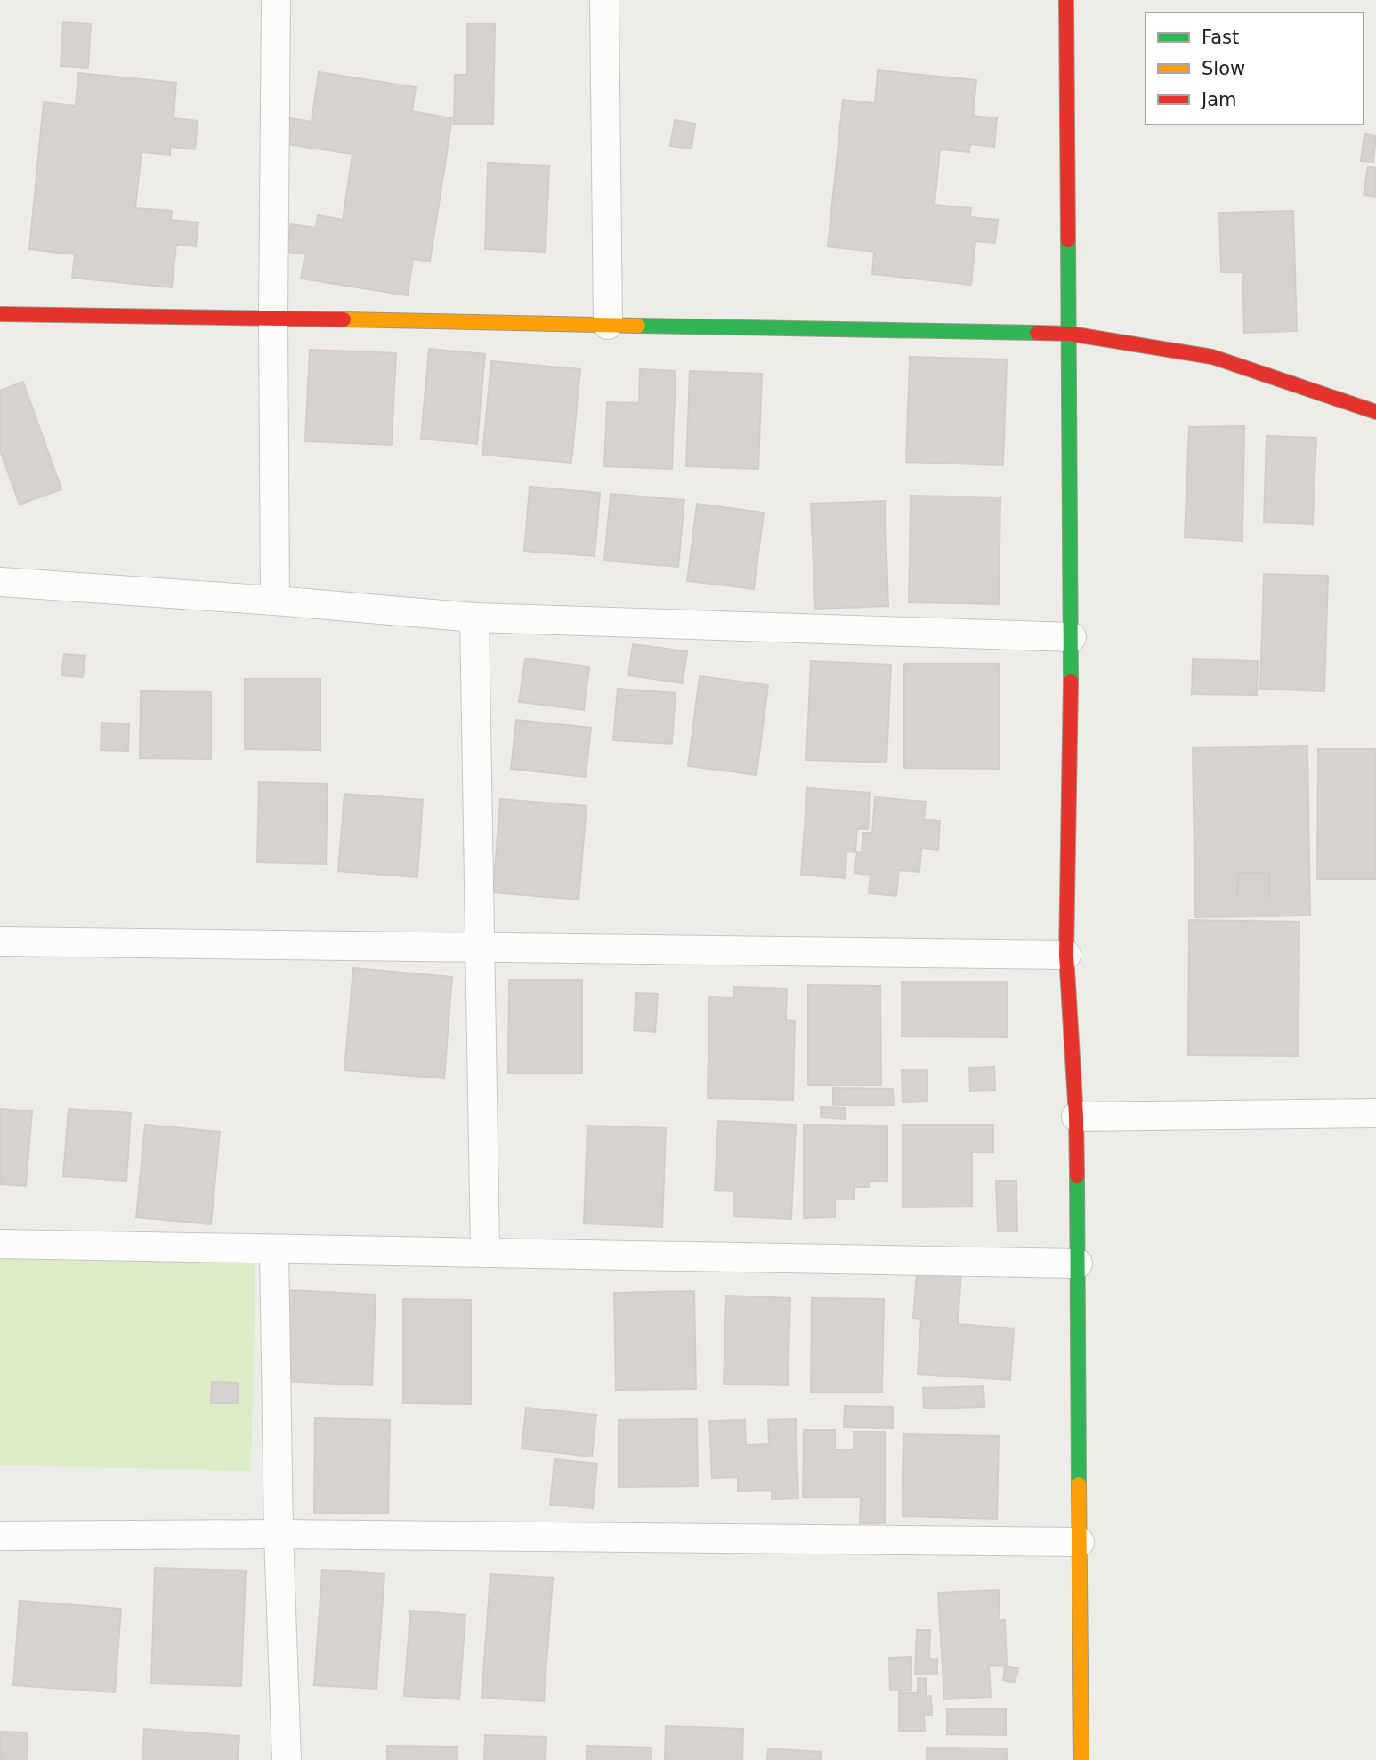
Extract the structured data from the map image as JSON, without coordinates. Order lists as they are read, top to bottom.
{
  "legend": ["Fast", "Slow", "Jam"]
}
